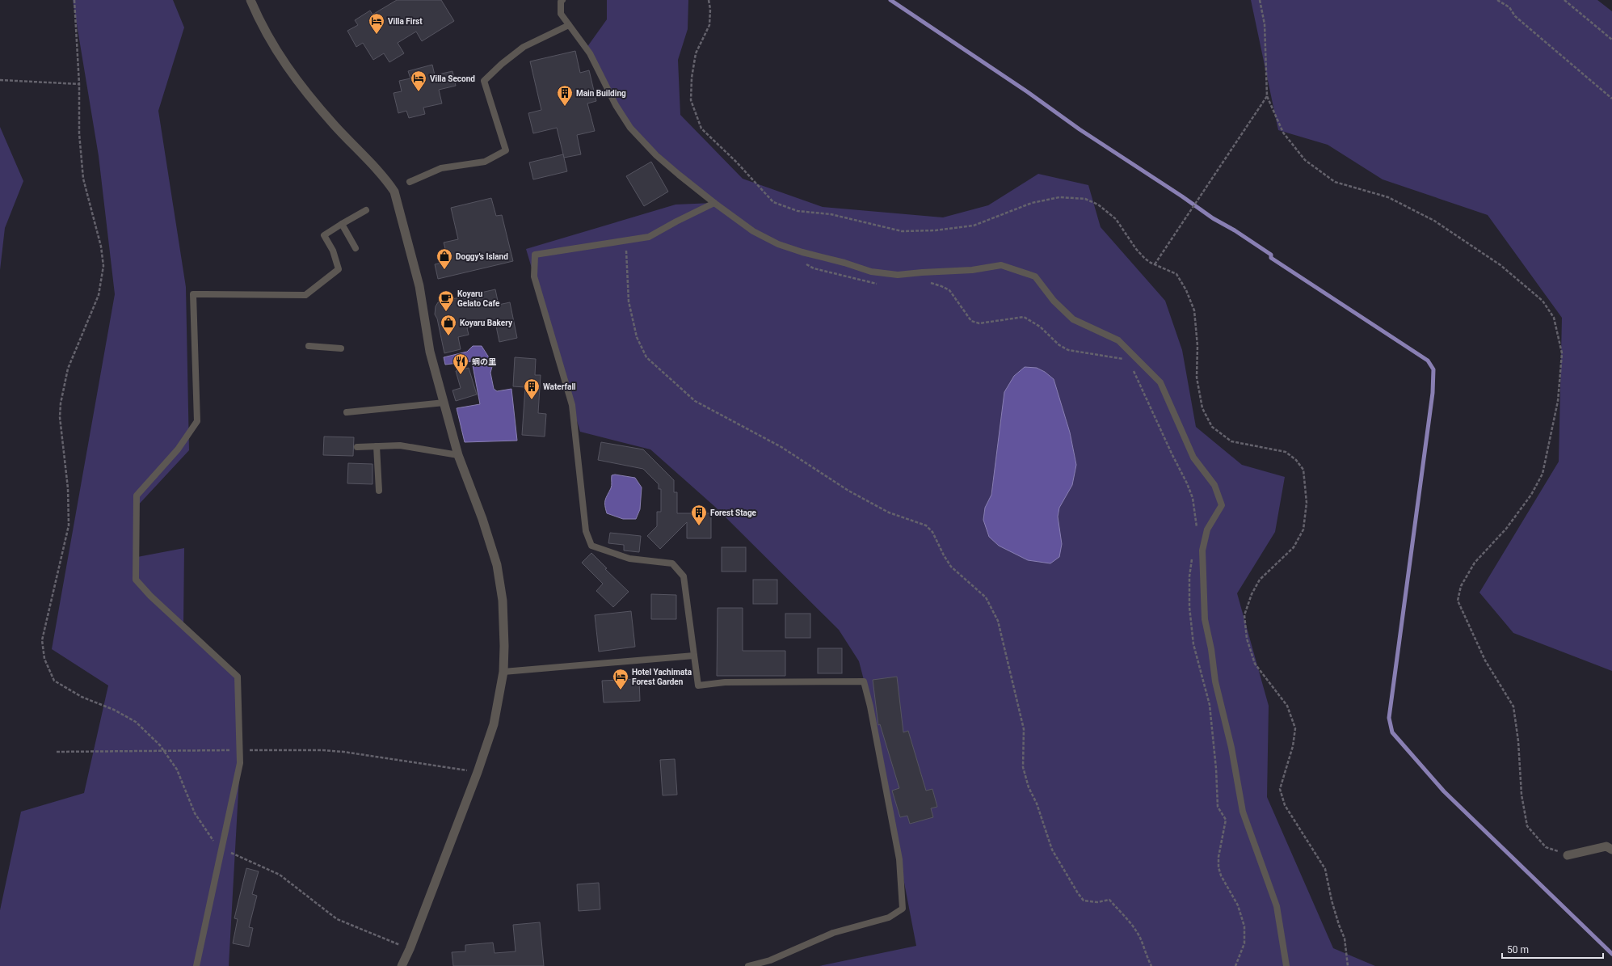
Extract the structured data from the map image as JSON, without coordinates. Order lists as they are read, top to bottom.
{
  "places": {
    "hotel": ["Villa First", "Villa Second", "Hotel Yachimata Forest Garden"],
    "building": ["Main Building", "Waterfall", "Forest Stage"],
    "shop": ["Doggy's Island", "Koyaru Bakery"],
    "cafe": ["Koyaru Gelato Cafe"],
    "restaurant": ["蜩の里"]
  },
  "scale_bar": "50 m"
}
